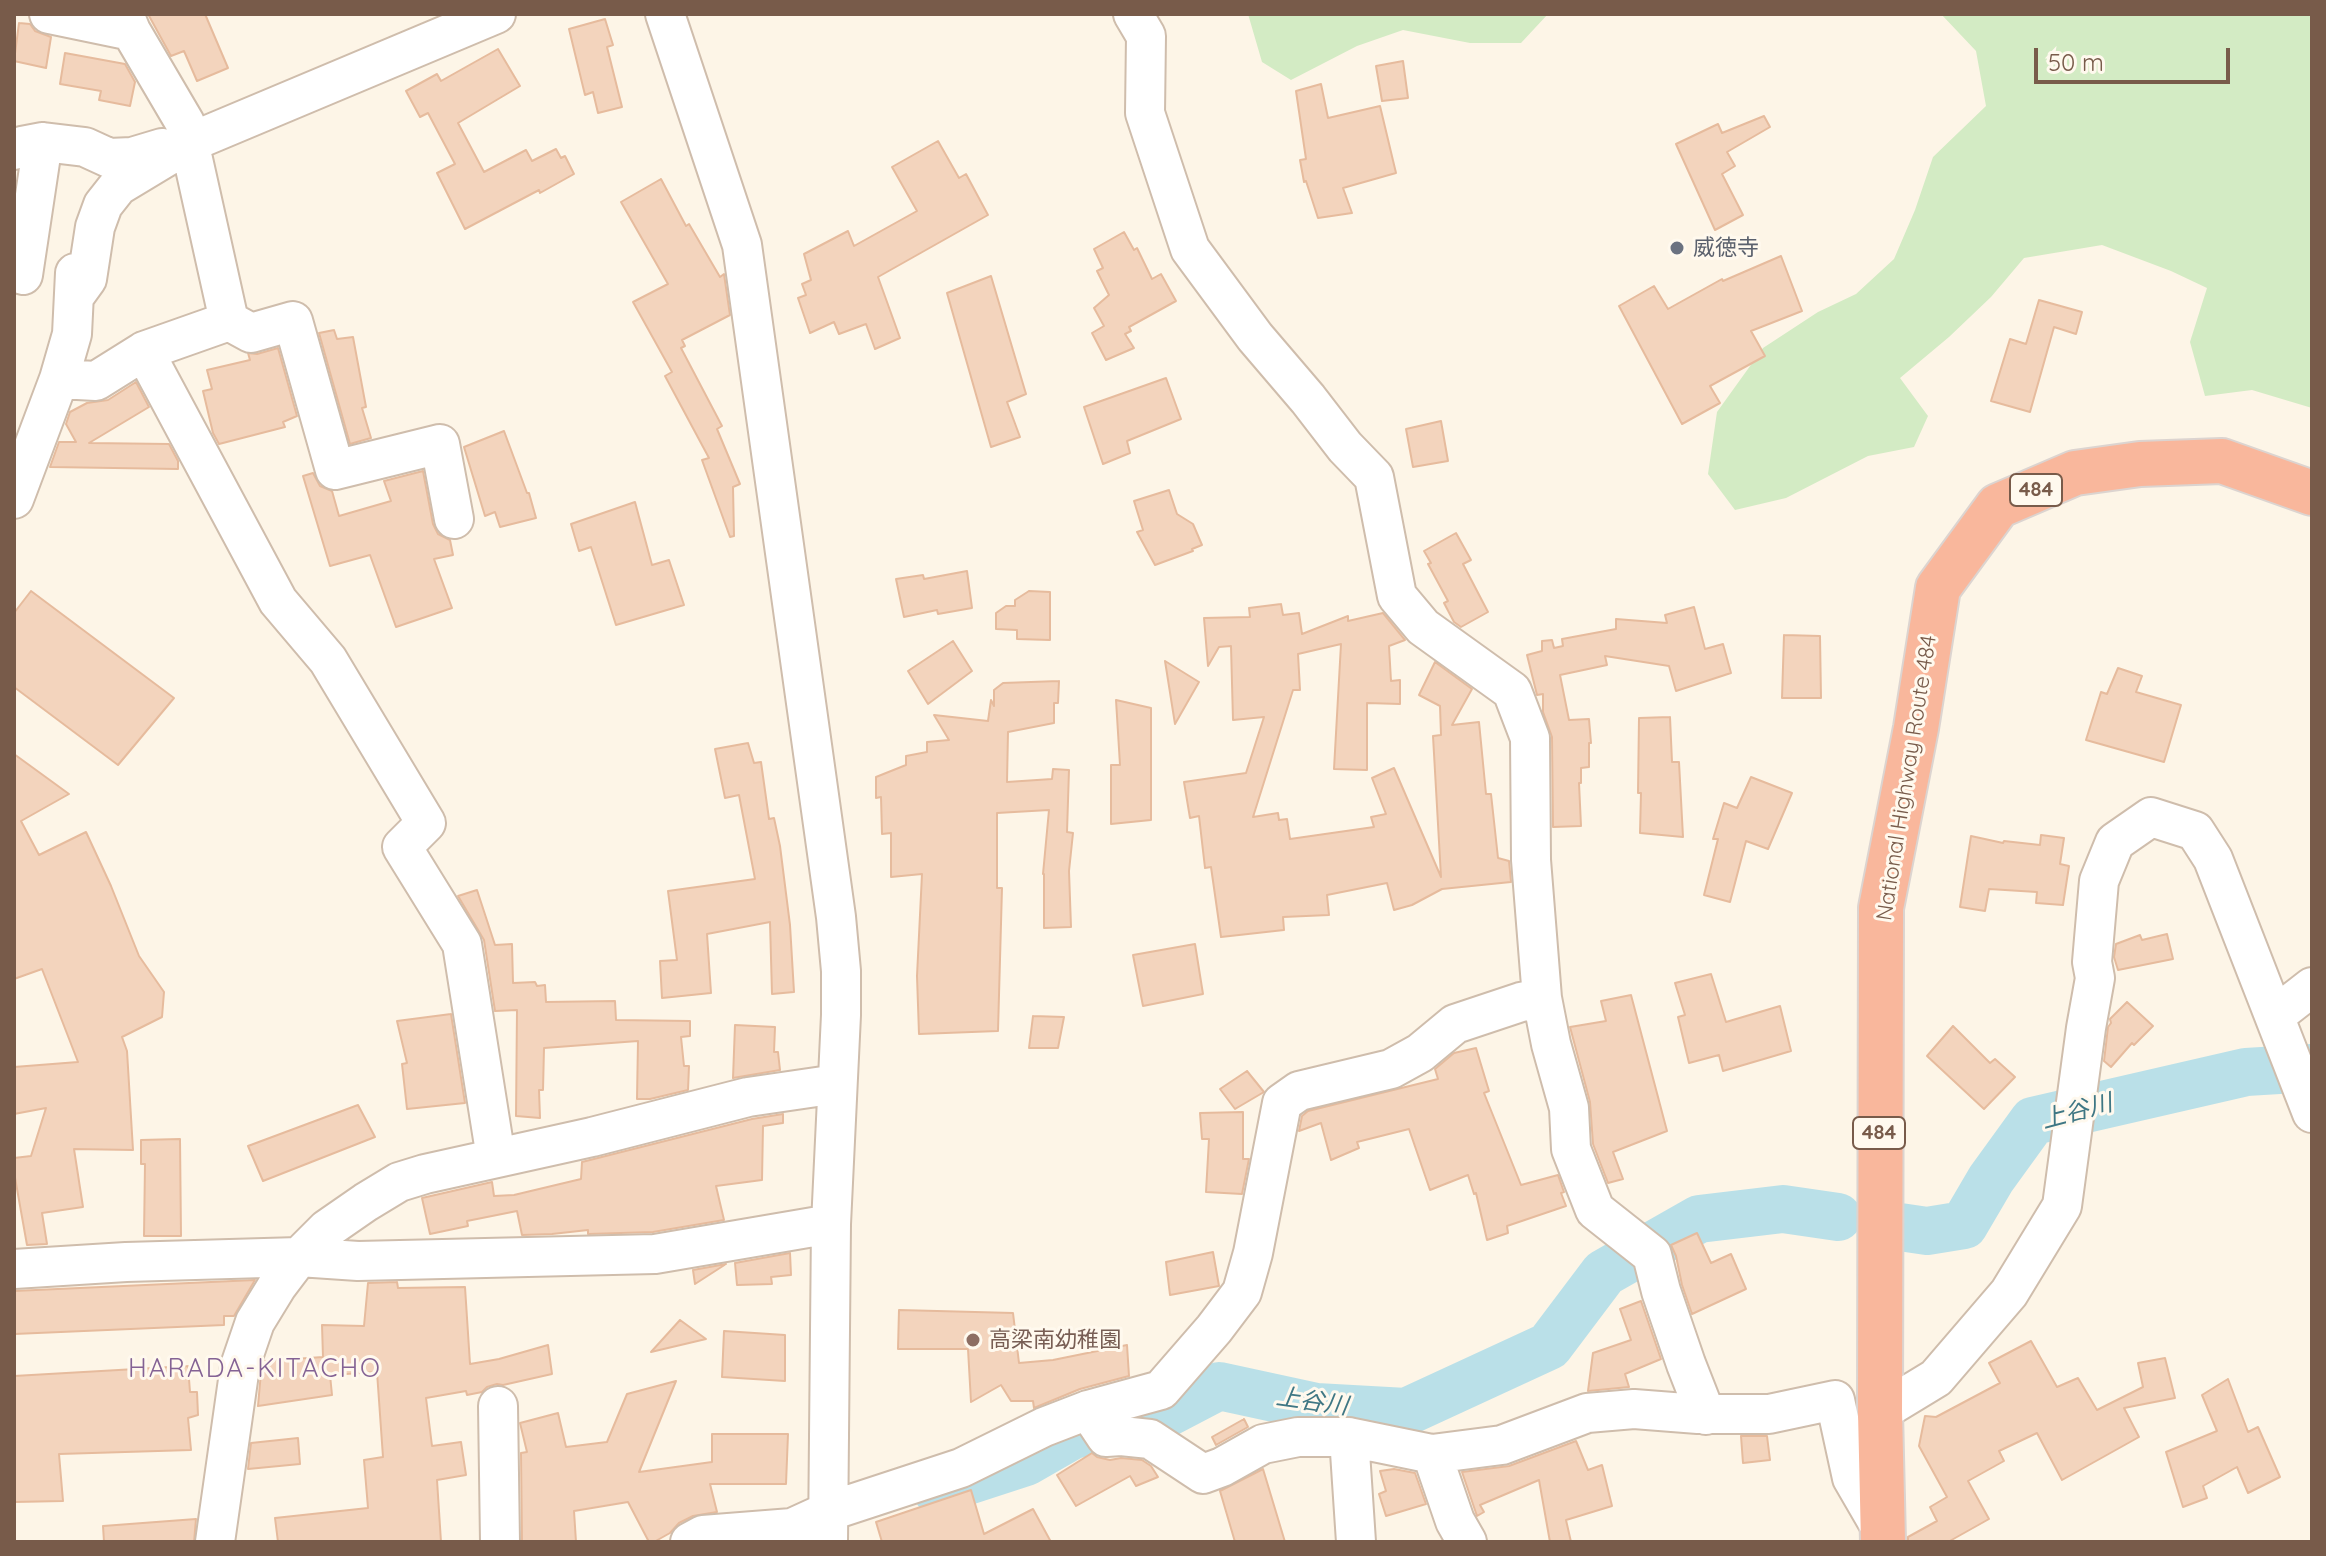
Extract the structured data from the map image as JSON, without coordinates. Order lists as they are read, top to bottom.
{
  "streets": {
    "highway": ["484", "National Highway Route 484"]
  },
  "districts": ["HARADA-KITACHO"],
  "water": ["上谷川"],
  "places": ["威徳寺", "高梁南幼稚園"],
  "scale_bar": "50 m"
}
